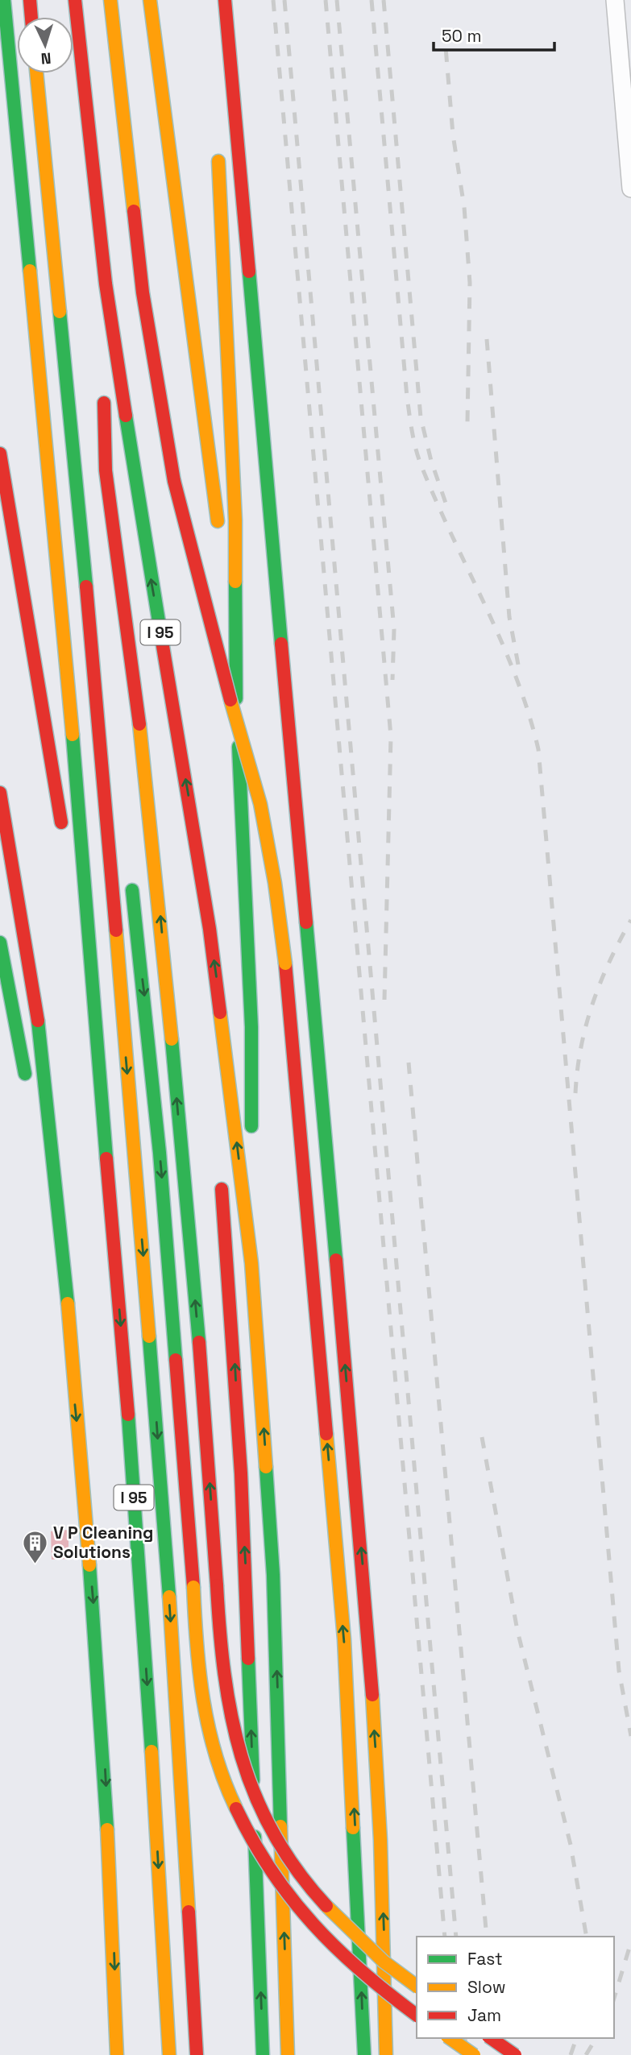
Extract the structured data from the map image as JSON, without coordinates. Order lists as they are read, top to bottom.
{
  "streets": {
    "highway": ["I 95"]
  },
  "places": {
    "building": ["V P Cleaning Solutions"]
  },
  "legend": ["Fast", "Slow", "Jam"],
  "scale_bar": "50 m",
  "north": "bottom"
}
